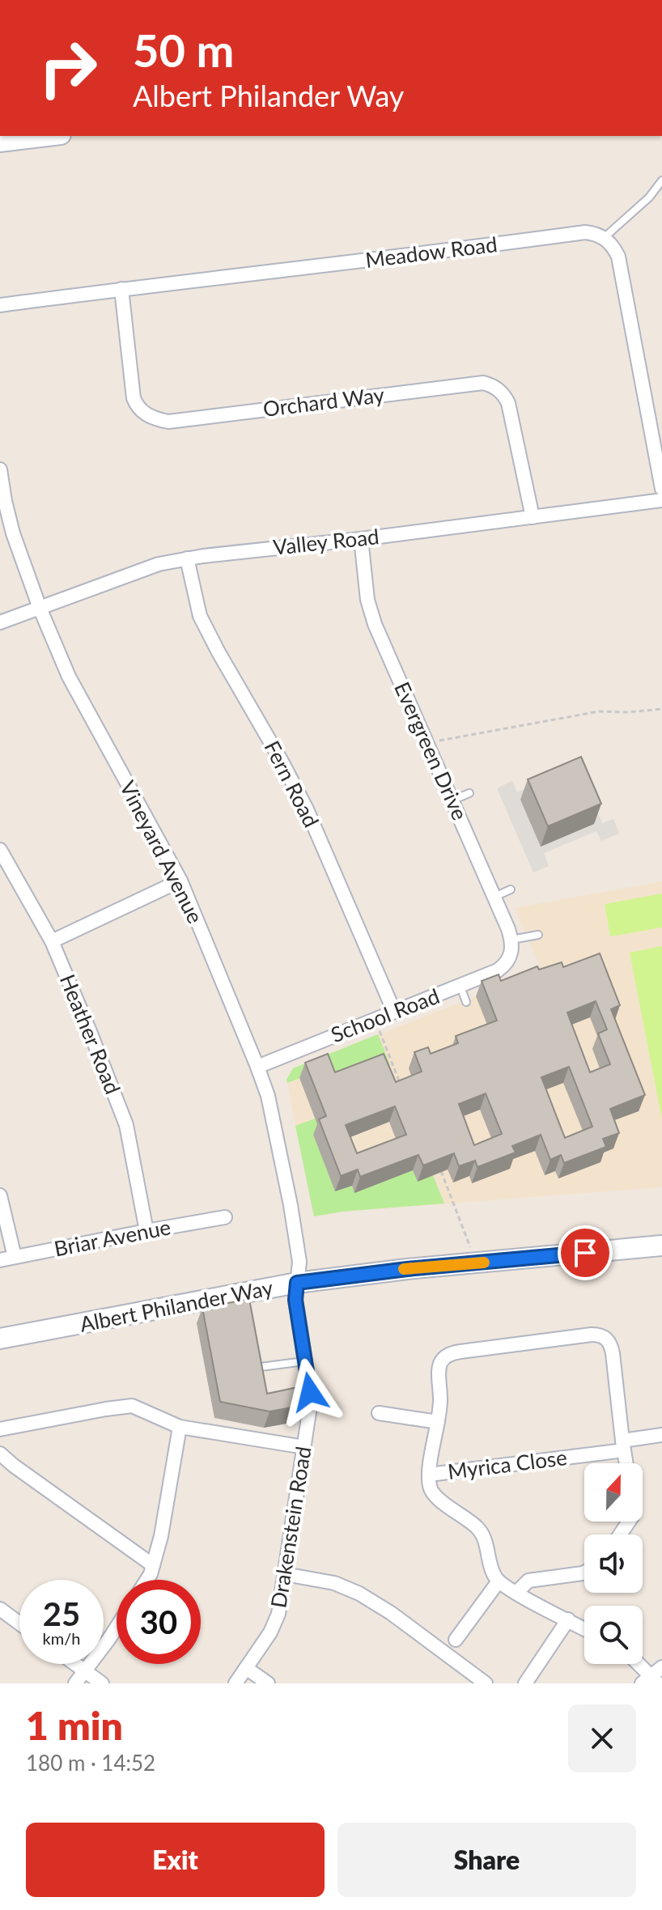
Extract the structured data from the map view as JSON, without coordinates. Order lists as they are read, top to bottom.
{
  "streets": {
    "street": [
      "Meadow Road",
      "Orchard Way",
      "Valley Road",
      "Evergreen Drive",
      "Fern Road",
      "Vineyard Avenue",
      "School Road",
      "Heather Road",
      "Briar Avenue",
      "Albert Philander Way",
      "Myrica Close",
      "Drakenstein Road"
    ]
  },
  "crossings": [
    ["Meadow Road", "Orchard Way"],
    ["Orchard Way", "Valley Road"],
    ["Valley Road", "Evergreen Drive"],
    ["Valley Road", "Fern Road"],
    ["Valley Road", "Vineyard Avenue"],
    ["Evergreen Drive", "School Road"],
    ["Fern Road", "School Road"],
    ["Vineyard Avenue", "School Road"],
    ["Vineyard Avenue", "Albert Philander Way"],
    ["Vineyard Avenue", "Drakenstein Road"],
    ["Heather Road", "Briar Avenue"],
    ["Albert Philander Way", "Drakenstein Road"]
  ],
  "north": "top",
  "page": {
    "turn": ["50 m", "Albert Philander Way"],
    "speed": "25 km/h",
    "limit": "30",
    "heading": ["1 min", "180 m · 14:52"],
    "buttons": ["Exit", "Share"]
  }
}
